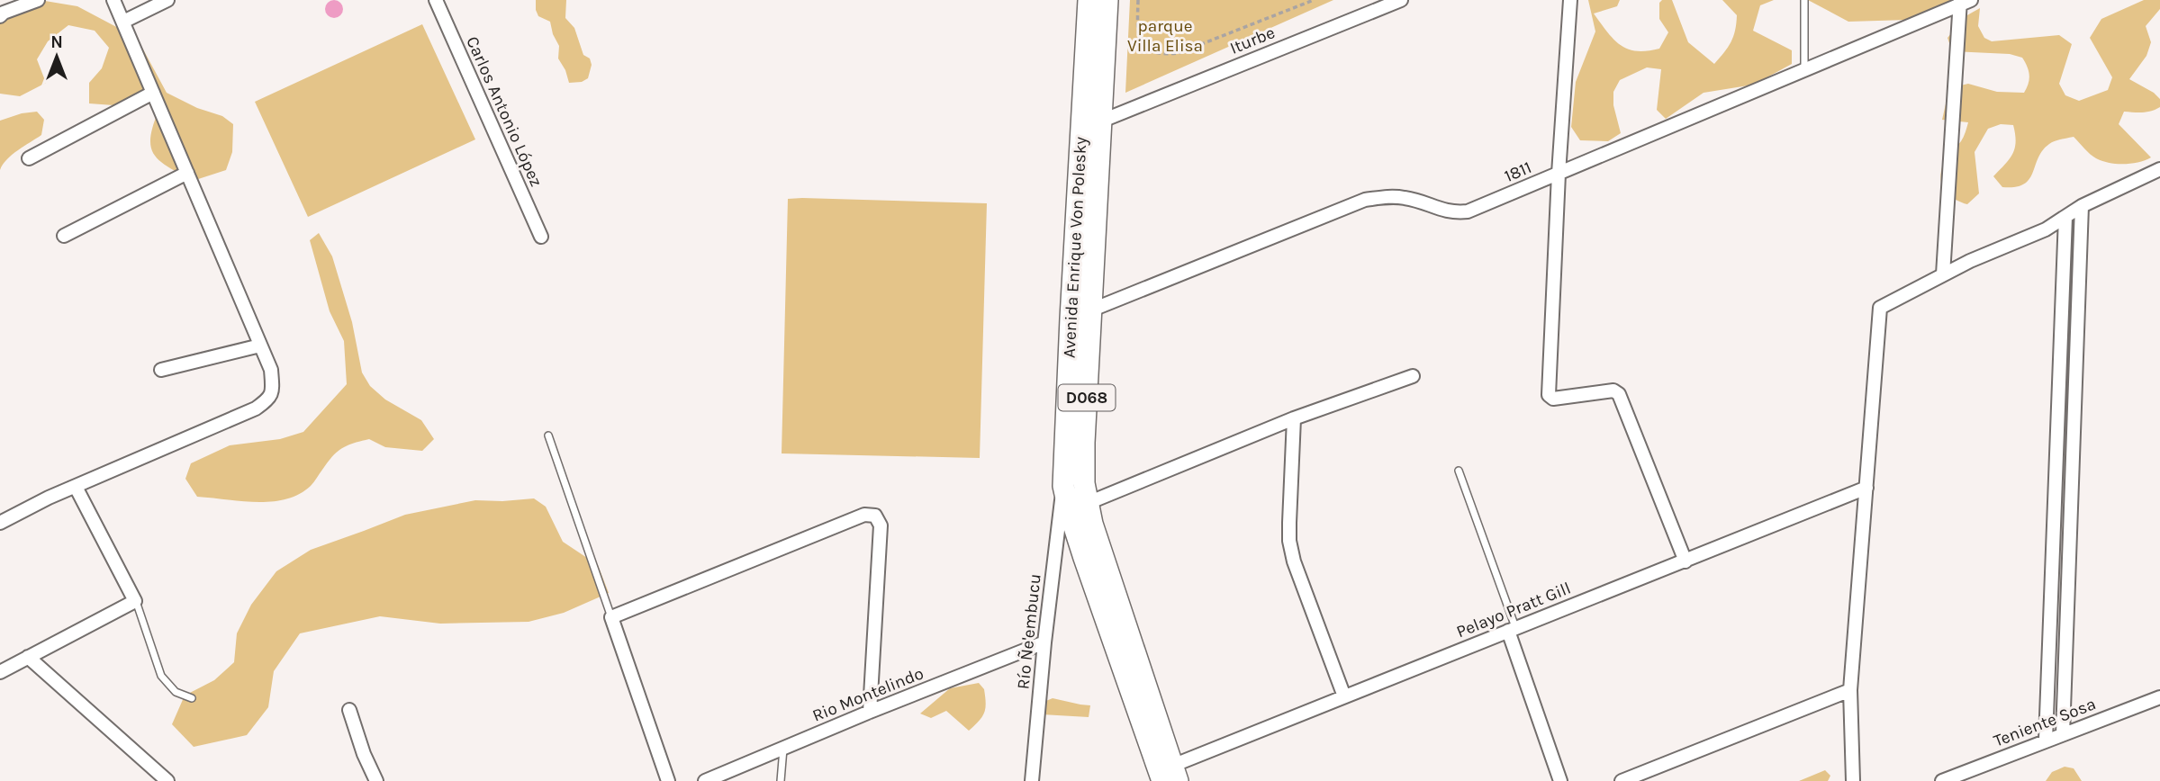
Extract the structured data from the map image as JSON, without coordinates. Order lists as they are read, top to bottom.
{
  "streets": {
    "main road": ["Avenida Enrique Von Polesky", "D068"],
    "street": [
      "Iturbe",
      "Carlos Antonio López",
      "1811",
      "Pelayo Pratt Gill",
      "Río Ñe'embucu",
      "Rio Montelindo",
      "Teniente Sosa"
    ]
  },
  "crossings": [
    ["Iturbe", "Avenida Enrique Von Polesky"],
    ["1811", "Avenida Enrique Von Polesky"],
    ["Avenida Enrique Von Polesky", "Pelayo Pratt Gill"],
    ["Avenida Enrique Von Polesky", "Río Ñe'embucu"],
    ["Río Ñe'embucu", "Rio Montelindo"]
  ],
  "parks": ["parque Villa Elisa"],
  "north": "top"
}
